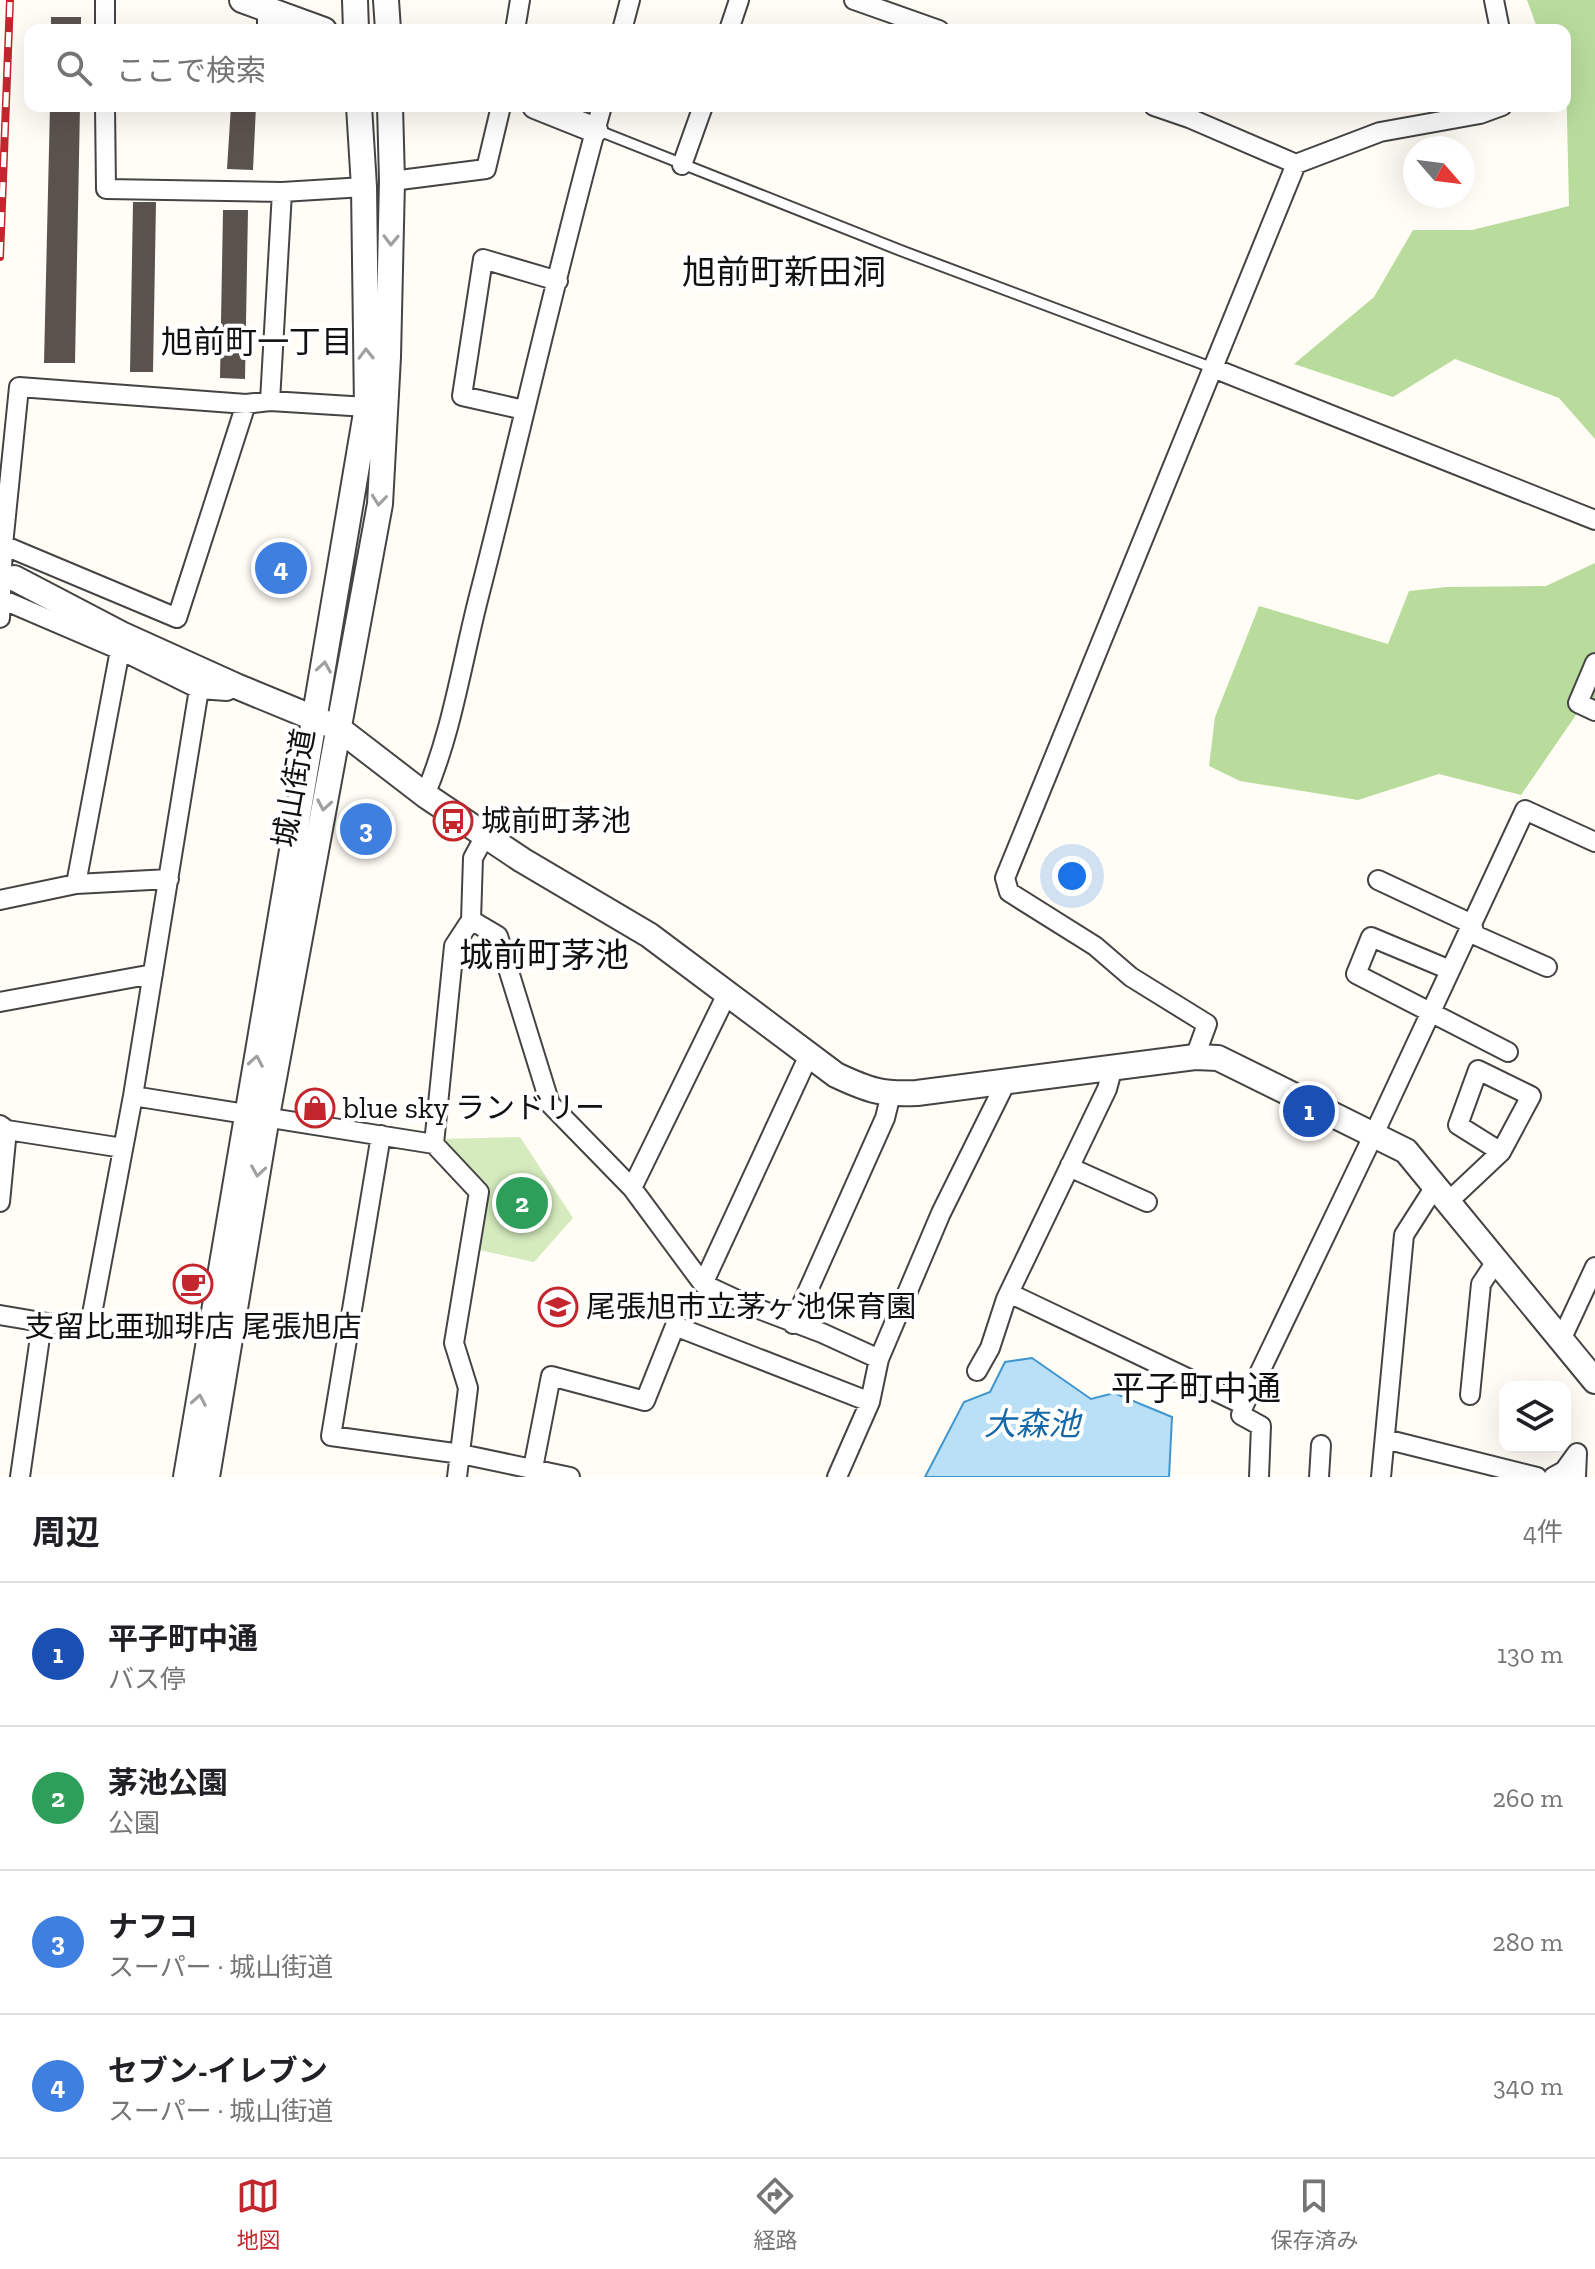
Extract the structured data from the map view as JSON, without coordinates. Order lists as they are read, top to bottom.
{
  "streets": {
    "street": ["城山街道"]
  },
  "districts": [
    "旭前町新田洞",
    "旭前町一丁目",
    "城前町茅池",
    "平子町中通"
  ],
  "water": ["大森池"],
  "places": {
    "bus stop": ["城前町茅池"],
    "shop": ["blue sky ランドリー"],
    "cafe": ["支留比亜珈琲店 尾張旭店"],
    "school or university": ["尾張旭市立茅ヶ池保育園"]
  },
  "north": "bottom right",
  "page": {
    "search": "ここで検索",
    "pins": [
      "4",
      "3",
      "1",
      "2"
    ],
    "heading": ["周辺", "4件"],
    "list": [
      {
        "mark": "1",
        "name": "平子町中通",
        "note": "バス停",
        "value": "130 m"
      },
      {
        "mark": "2",
        "name": "茅池公園",
        "note": "公園",
        "value": "260 m"
      },
      {
        "mark": "3",
        "name": "ナフコ",
        "note": "スーパー · 城山街道",
        "value": "280 m"
      },
      {
        "mark": "4",
        "name": "セブン-イレブン",
        "note": "スーパー · 城山街道",
        "value": "340 m"
      }
    ],
    "nav": ["地図", "経路", "保存済み"]
  }
}
